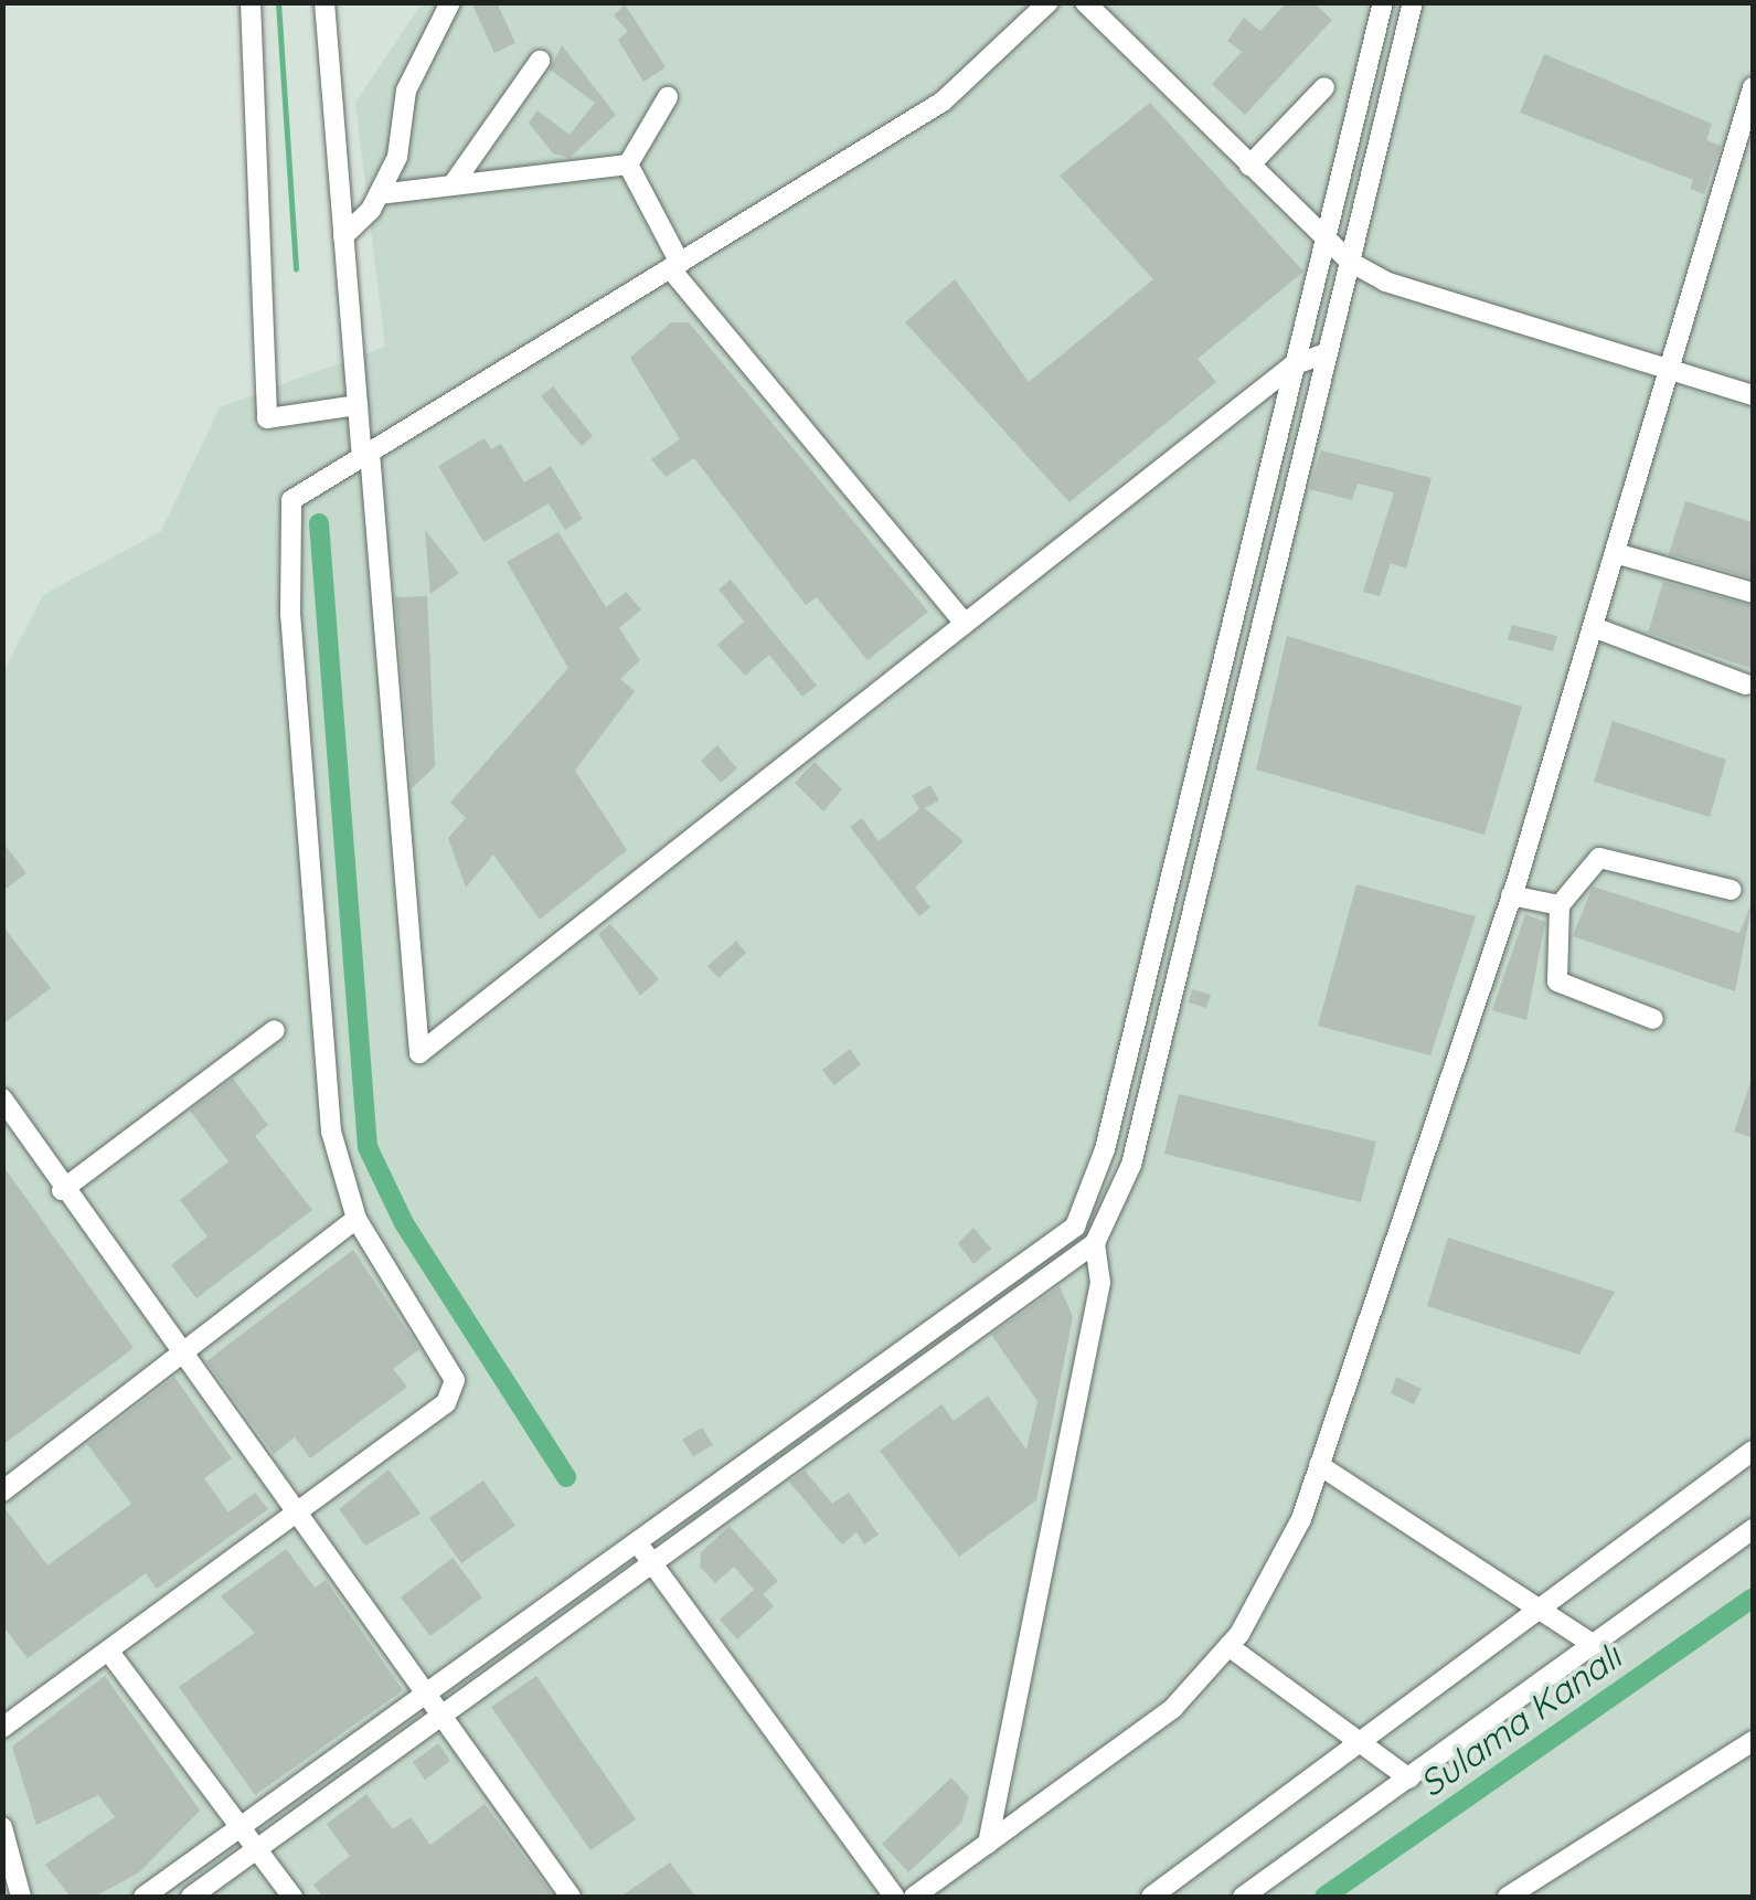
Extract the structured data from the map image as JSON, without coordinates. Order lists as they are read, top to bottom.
{
  "water": ["Sulama Kanalı"]
}
